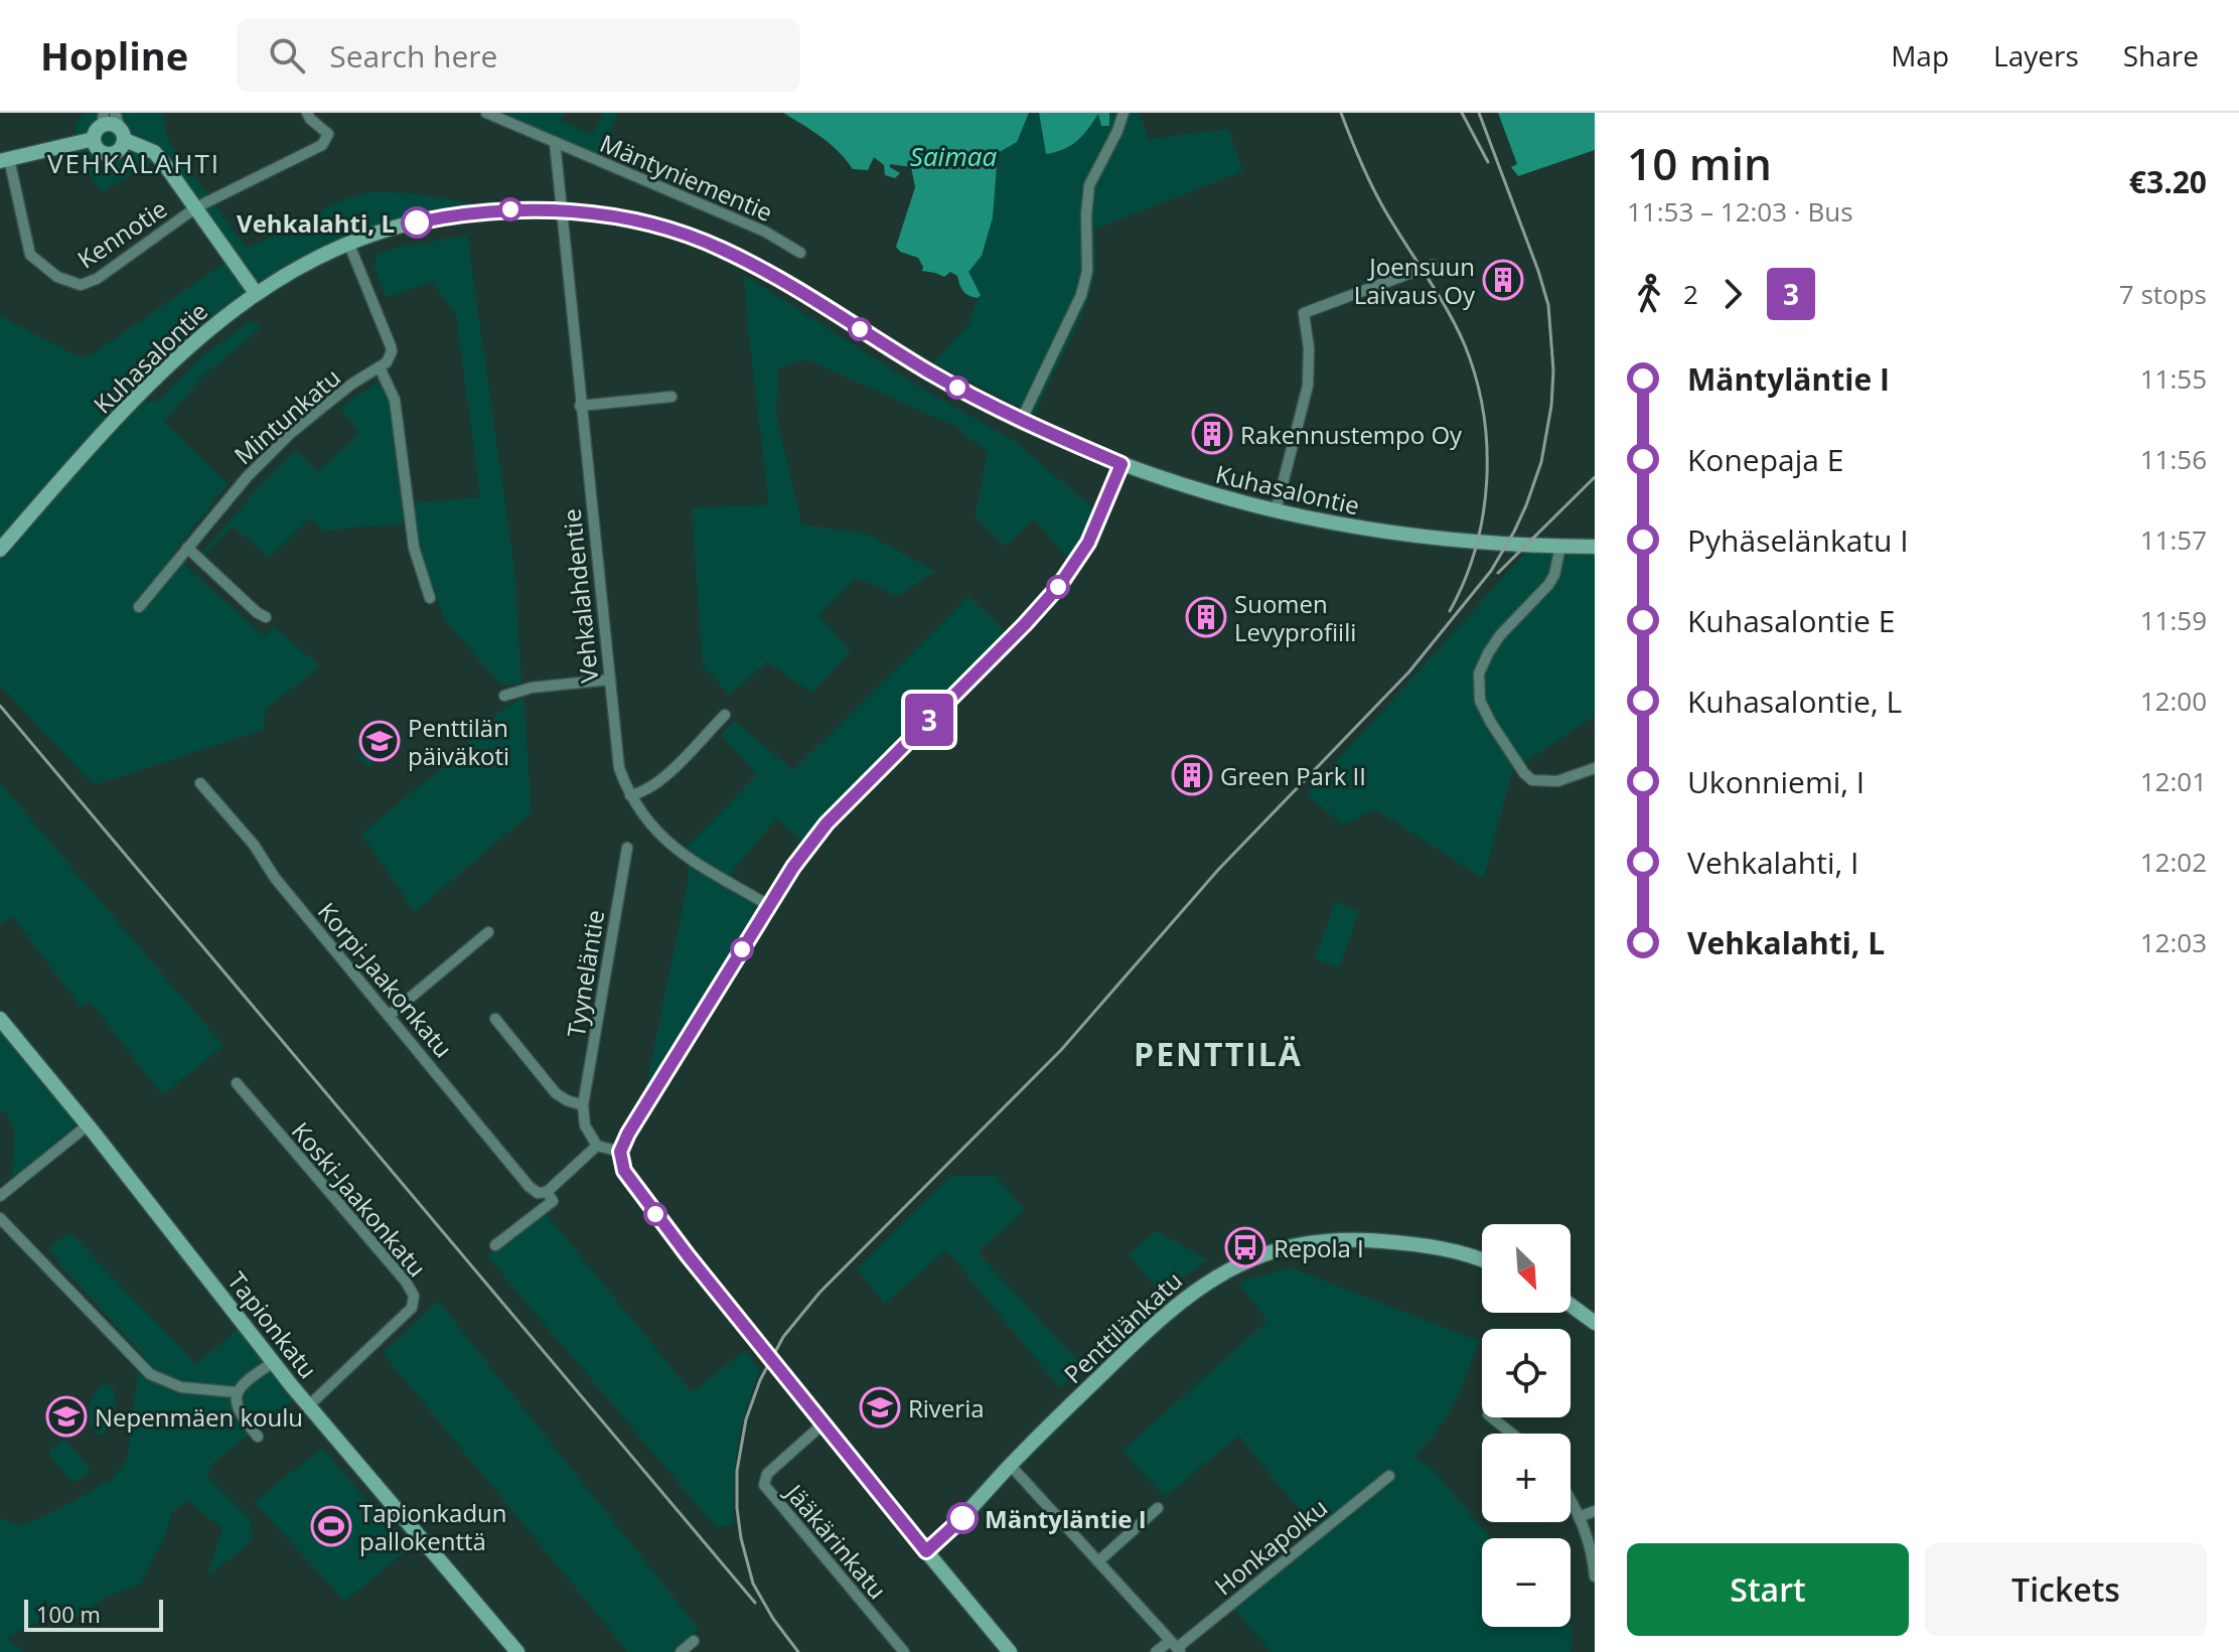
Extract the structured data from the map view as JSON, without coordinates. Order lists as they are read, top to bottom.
{
  "streets": {
    "street": [
      "Mäntyniementie",
      "Kennotie",
      "Kuhasalontie",
      "Mintunkatu",
      "Vehkalahdentie",
      "Tyyneläntie",
      "Korpi-Jaakonkatu",
      "Koski-Jaakonkatu",
      "Tapionkatu",
      "Penttilänkatu",
      "Jääkärinkatu",
      "Honkapolku"
    ]
  },
  "crossings": [
    ["Mäntyniementie", "Vehkalahdentie"],
    ["Kuhasalontie", "Vehkalahdentie"],
    ["Koski-Jaakonkatu", "Tapionkatu"]
  ],
  "districts": ["VEHKALAHTI", "PENTTILÄ"],
  "water": ["Saimaa"],
  "places": {
    "other": ["Vehkalahti, L", "Mäntyläntie I"],
    "building": [
      "Joensuun Laivaus Oy",
      "Rakennustempo Oy",
      "Suomen Levyprofiili",
      "Green Park II"
    ],
    "school or university": ["Penttilän päiväkoti", "Riveria", "Nepenmäen koulu"],
    "bus stop": ["Repola I"],
    "sports": ["Tapionkadun pallokenttä"]
  },
  "lines": ["bus line 3"],
  "scale_bar": "100 m",
  "north": "bottom right",
  "page": {
    "header": "Hopline",
    "search": "Search here",
    "nav": ["Map", "Layers", "Share"],
    "on_map": "3",
    "heading": ["10 min", "11:53 – 12:03 · Bus", "€3.20"],
    "legs": ["2", "3", "7 stops"],
    "list": [
      {
        "name": "Mäntyläntie I",
        "value": "11:55"
      },
      {
        "name": "Konepaja E",
        "value": "11:56"
      },
      {
        "name": "Pyhäselänkatu I",
        "value": "11:57"
      },
      {
        "name": "Kuhasalontie E",
        "value": "11:59"
      },
      {
        "name": "Kuhasalontie, L",
        "value": "12:00"
      },
      {
        "name": "Ukonniemi, I",
        "value": "12:01"
      },
      {
        "name": "Vehkalahti, I",
        "value": "12:02"
      },
      {
        "name": "Vehkalahti, L",
        "value": "12:03"
      }
    ],
    "map_buttons": ["+", "−"],
    "buttons": ["Start", "Tickets"],
    "scale": "100 m"
  }
}
